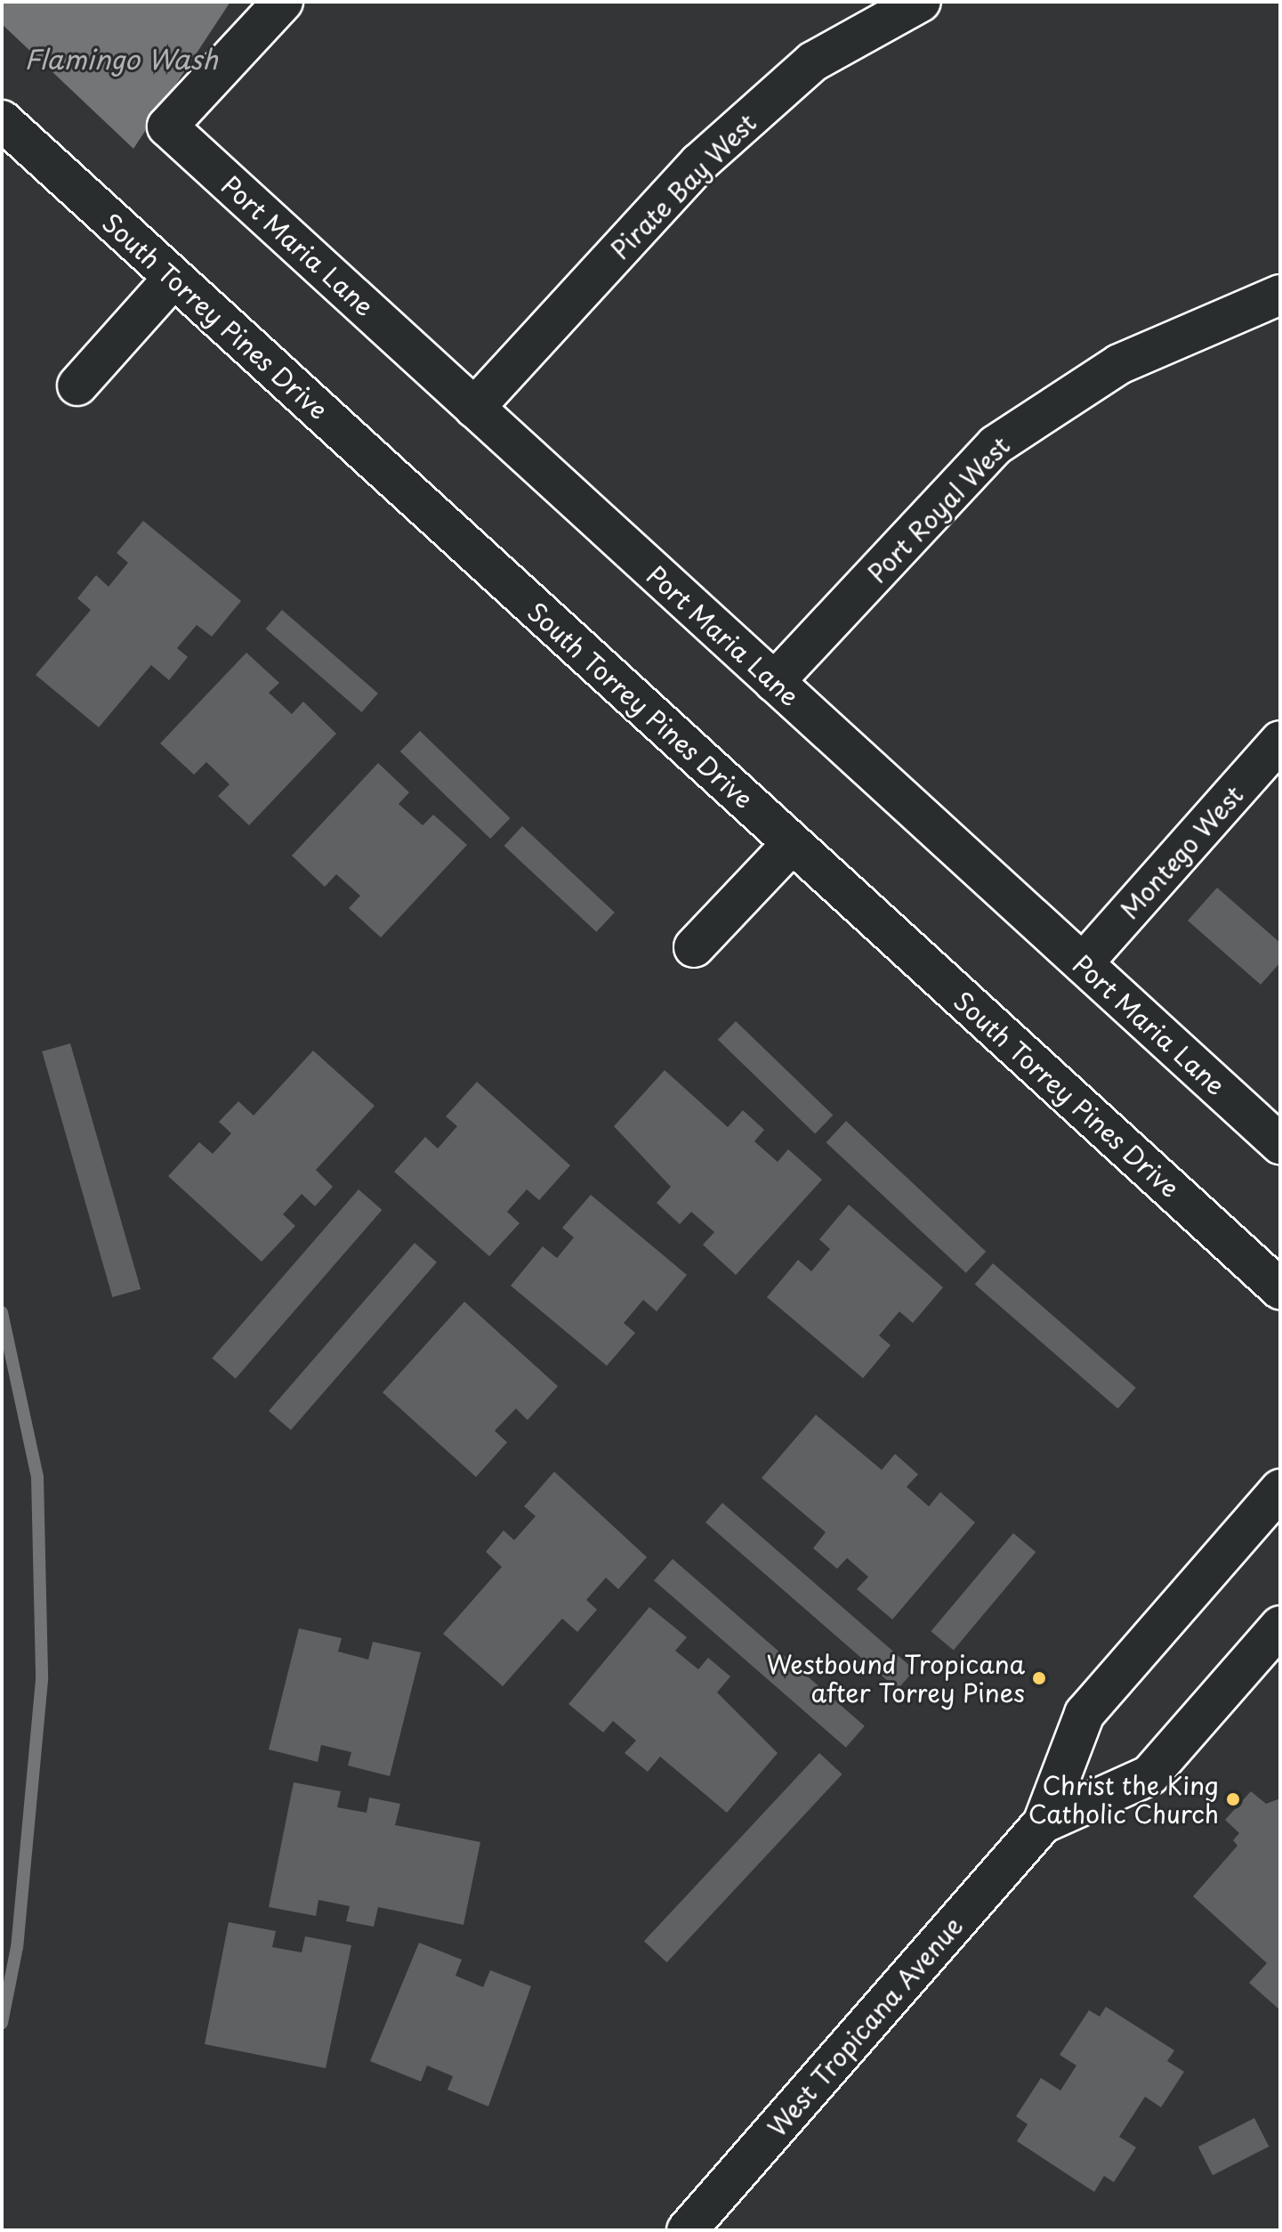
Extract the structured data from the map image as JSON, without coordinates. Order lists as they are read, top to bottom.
{
  "streets": {
    "street": [
      "Pirate Bay West",
      "Port Maria Lane",
      "South Torrey Pines Drive",
      "Port Royal West",
      "Montego West",
      "West Tropicana Avenue"
    ]
  },
  "crossings": [
    ["Pirate Bay West", "Port Maria Lane"],
    ["Port Maria Lane", "Port Royal West"],
    ["Port Maria Lane", "Montego West"]
  ],
  "water": ["Flamingo Wash"],
  "places": ["Westbound Tropicana after Torrey Pines", "Christ the King Catholic Church"]
}
